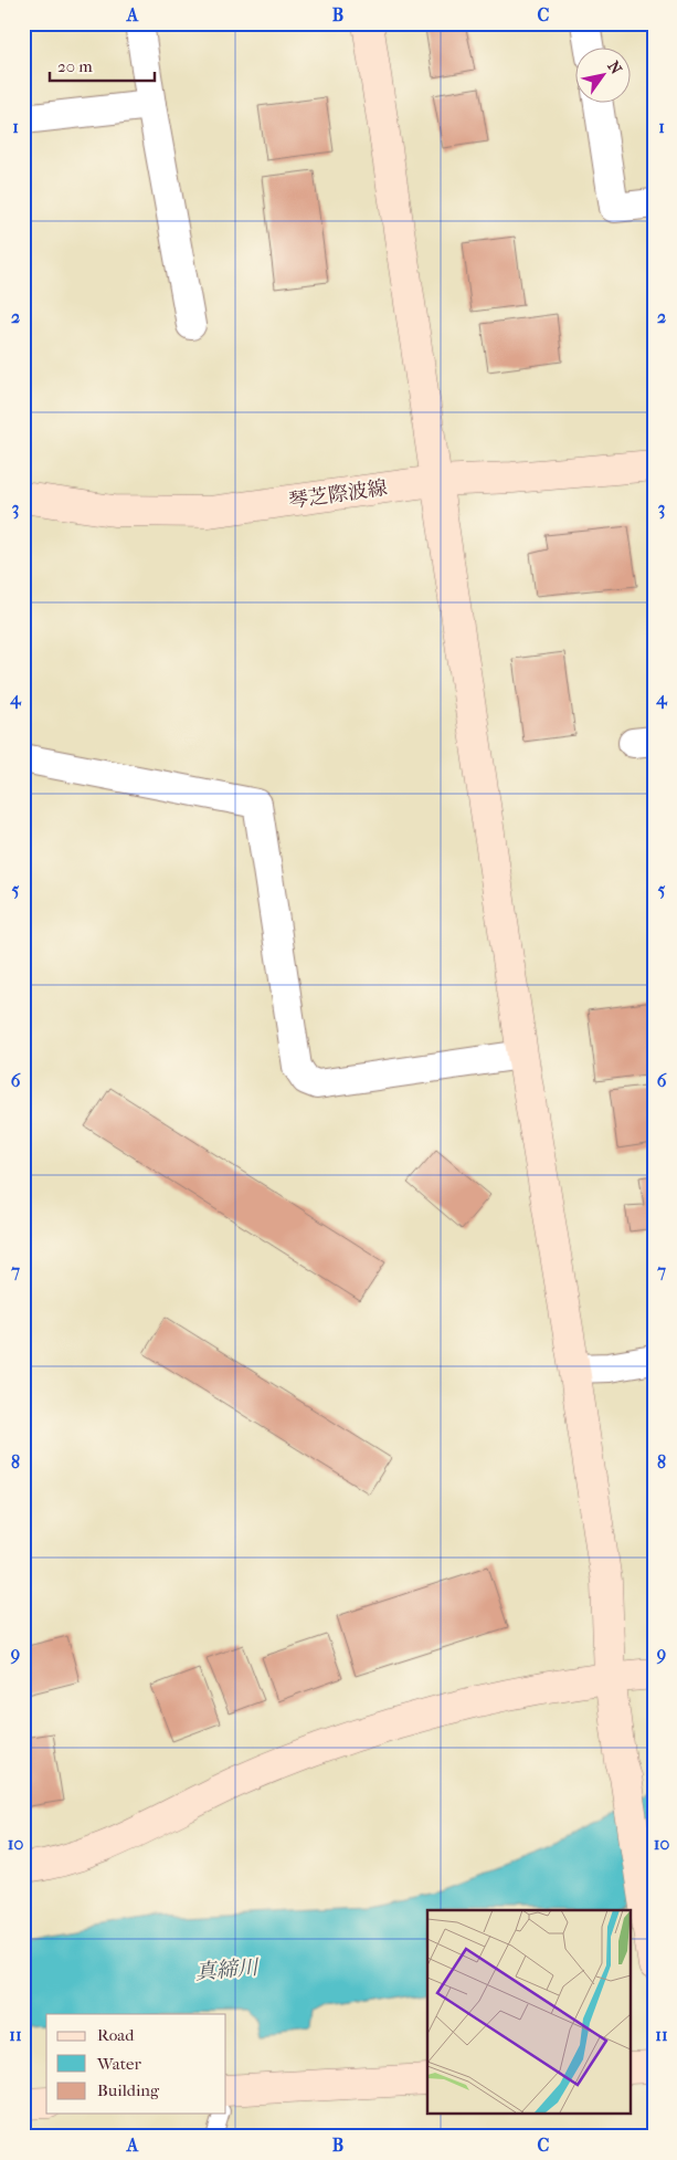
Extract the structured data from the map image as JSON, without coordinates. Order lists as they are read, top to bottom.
{
  "streets": {
    "street": ["琴芝際波線"]
  },
  "water": ["真締川"],
  "legend": ["Road", "Water", "Building"],
  "scale_bar": "20 m",
  "north": "top right",
  "grid": {
    "columns": ["A", "B", "C"],
    "rows": [
      "1",
      "2",
      "3",
      "4",
      "5",
      "6",
      "7",
      "8",
      "9",
      "10",
      "11"
    ]
  }
}
